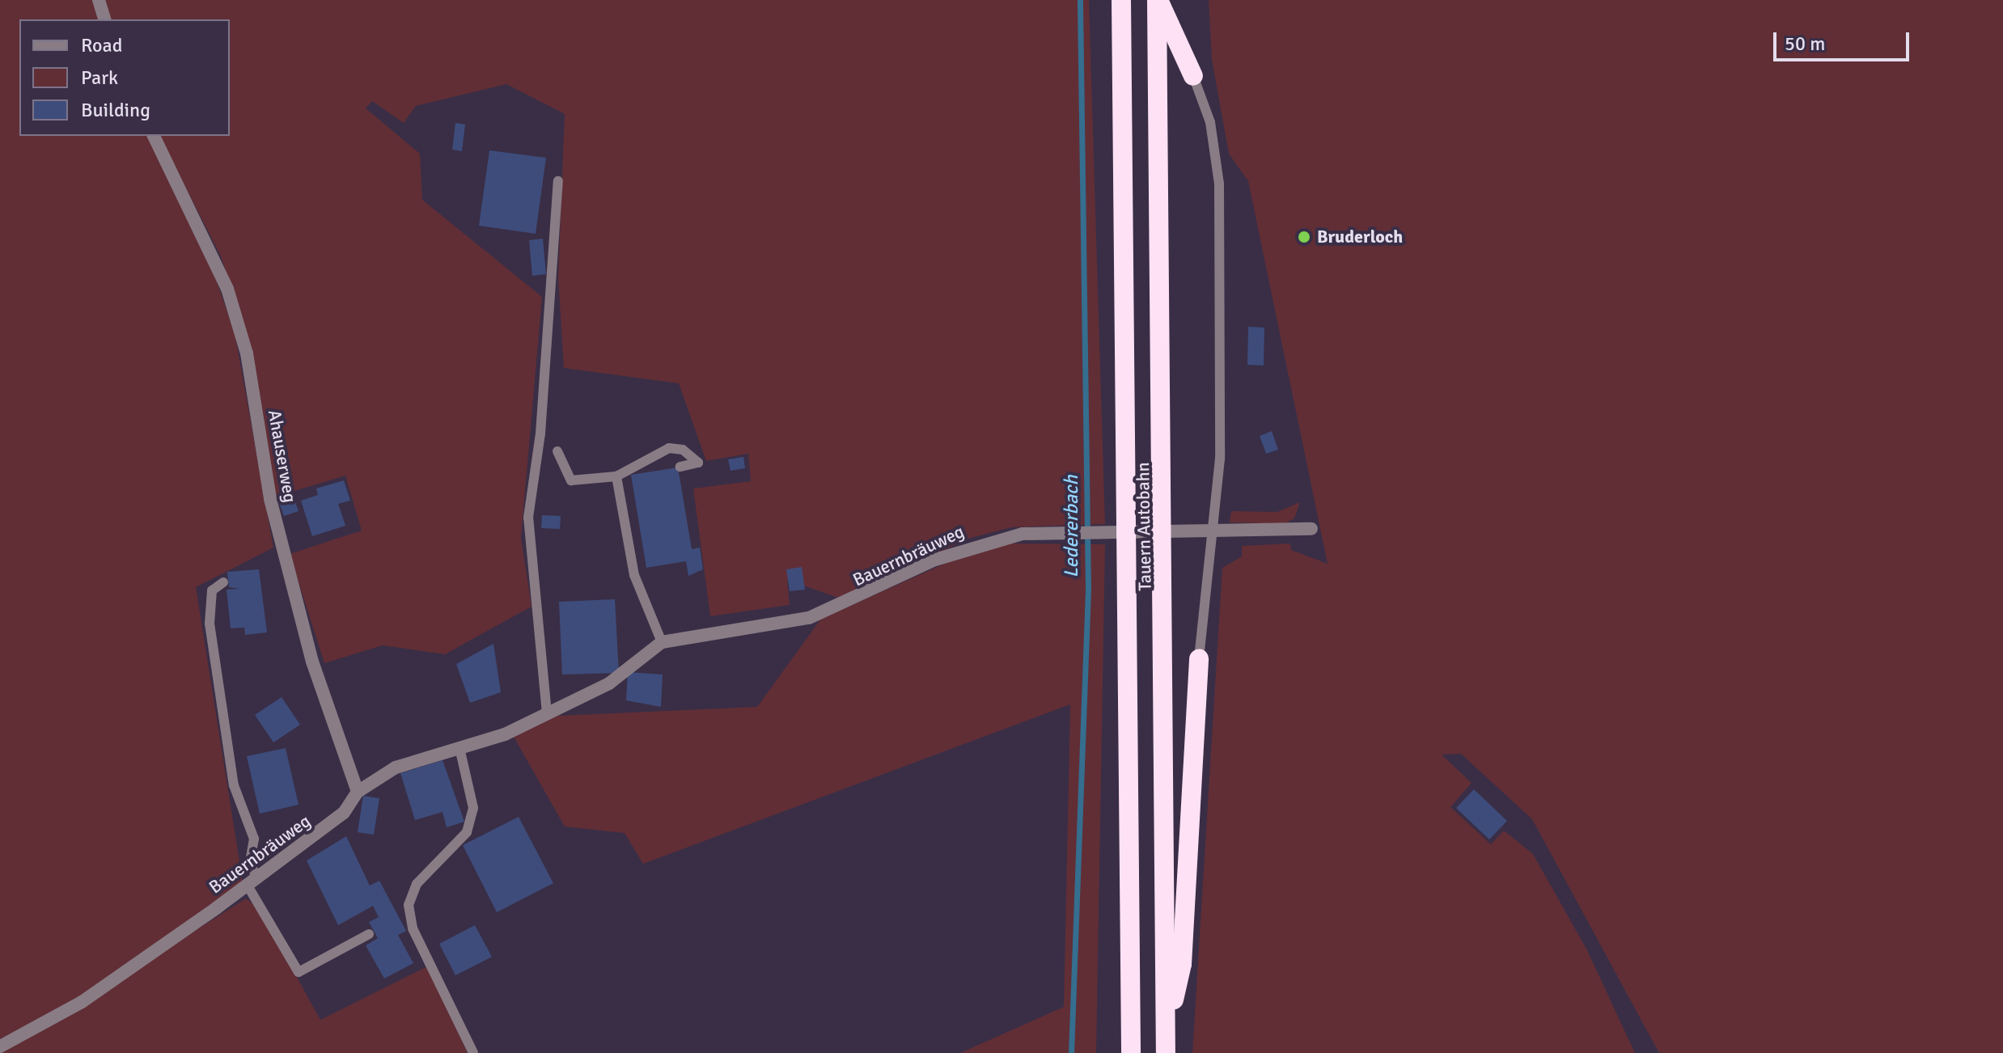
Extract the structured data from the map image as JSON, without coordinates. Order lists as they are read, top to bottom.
{
  "streets": {
    "highway": ["Tauern Autobahn"],
    "street": ["Ahauserweg", "Bauernbräuweg"]
  },
  "crossings": [
    ["Ahauserweg", "Bauernbräuweg"]
  ],
  "water": ["Ledererbach"],
  "places": ["Bruderloch"],
  "legend": ["Road", "Park", "Building"],
  "scale_bar": "50 m"
}
